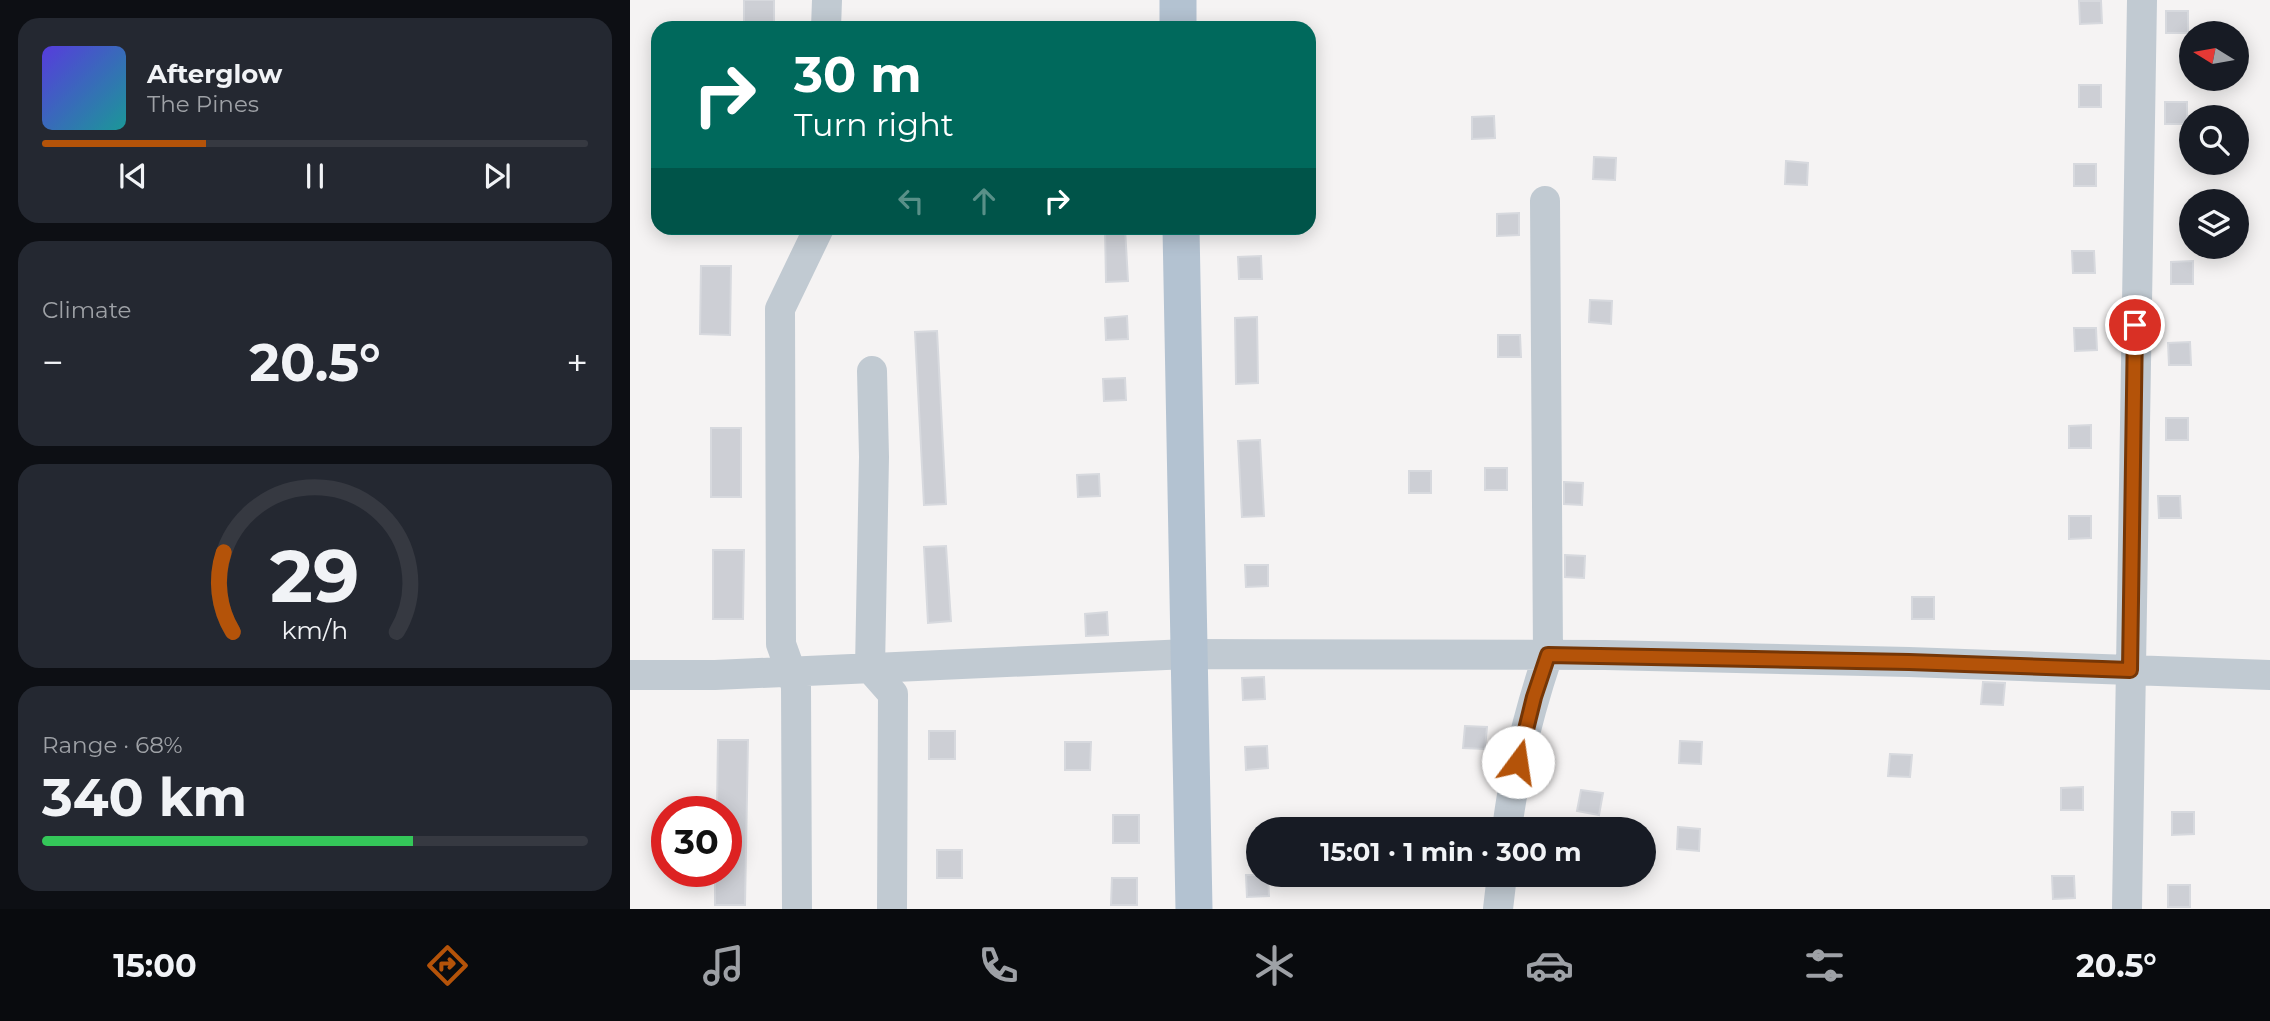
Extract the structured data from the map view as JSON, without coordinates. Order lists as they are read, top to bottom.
{
  "north": "left",
  "page": {
    "turn": ["30 m", "Turn right"],
    "song": ["Afterglow", "The Pines"],
    "tile": [
      "Climate",
      ["Range · 68%", "340 km"]
    ],
    "heat": ["−", "20.5°", "+"],
    "limit": "30",
    "trip": "15:01 · 1 min · 300 m",
    "tabs": ["15:00", "20.5°"],
    "gauge": ["29", "km/h"]
  }
}
